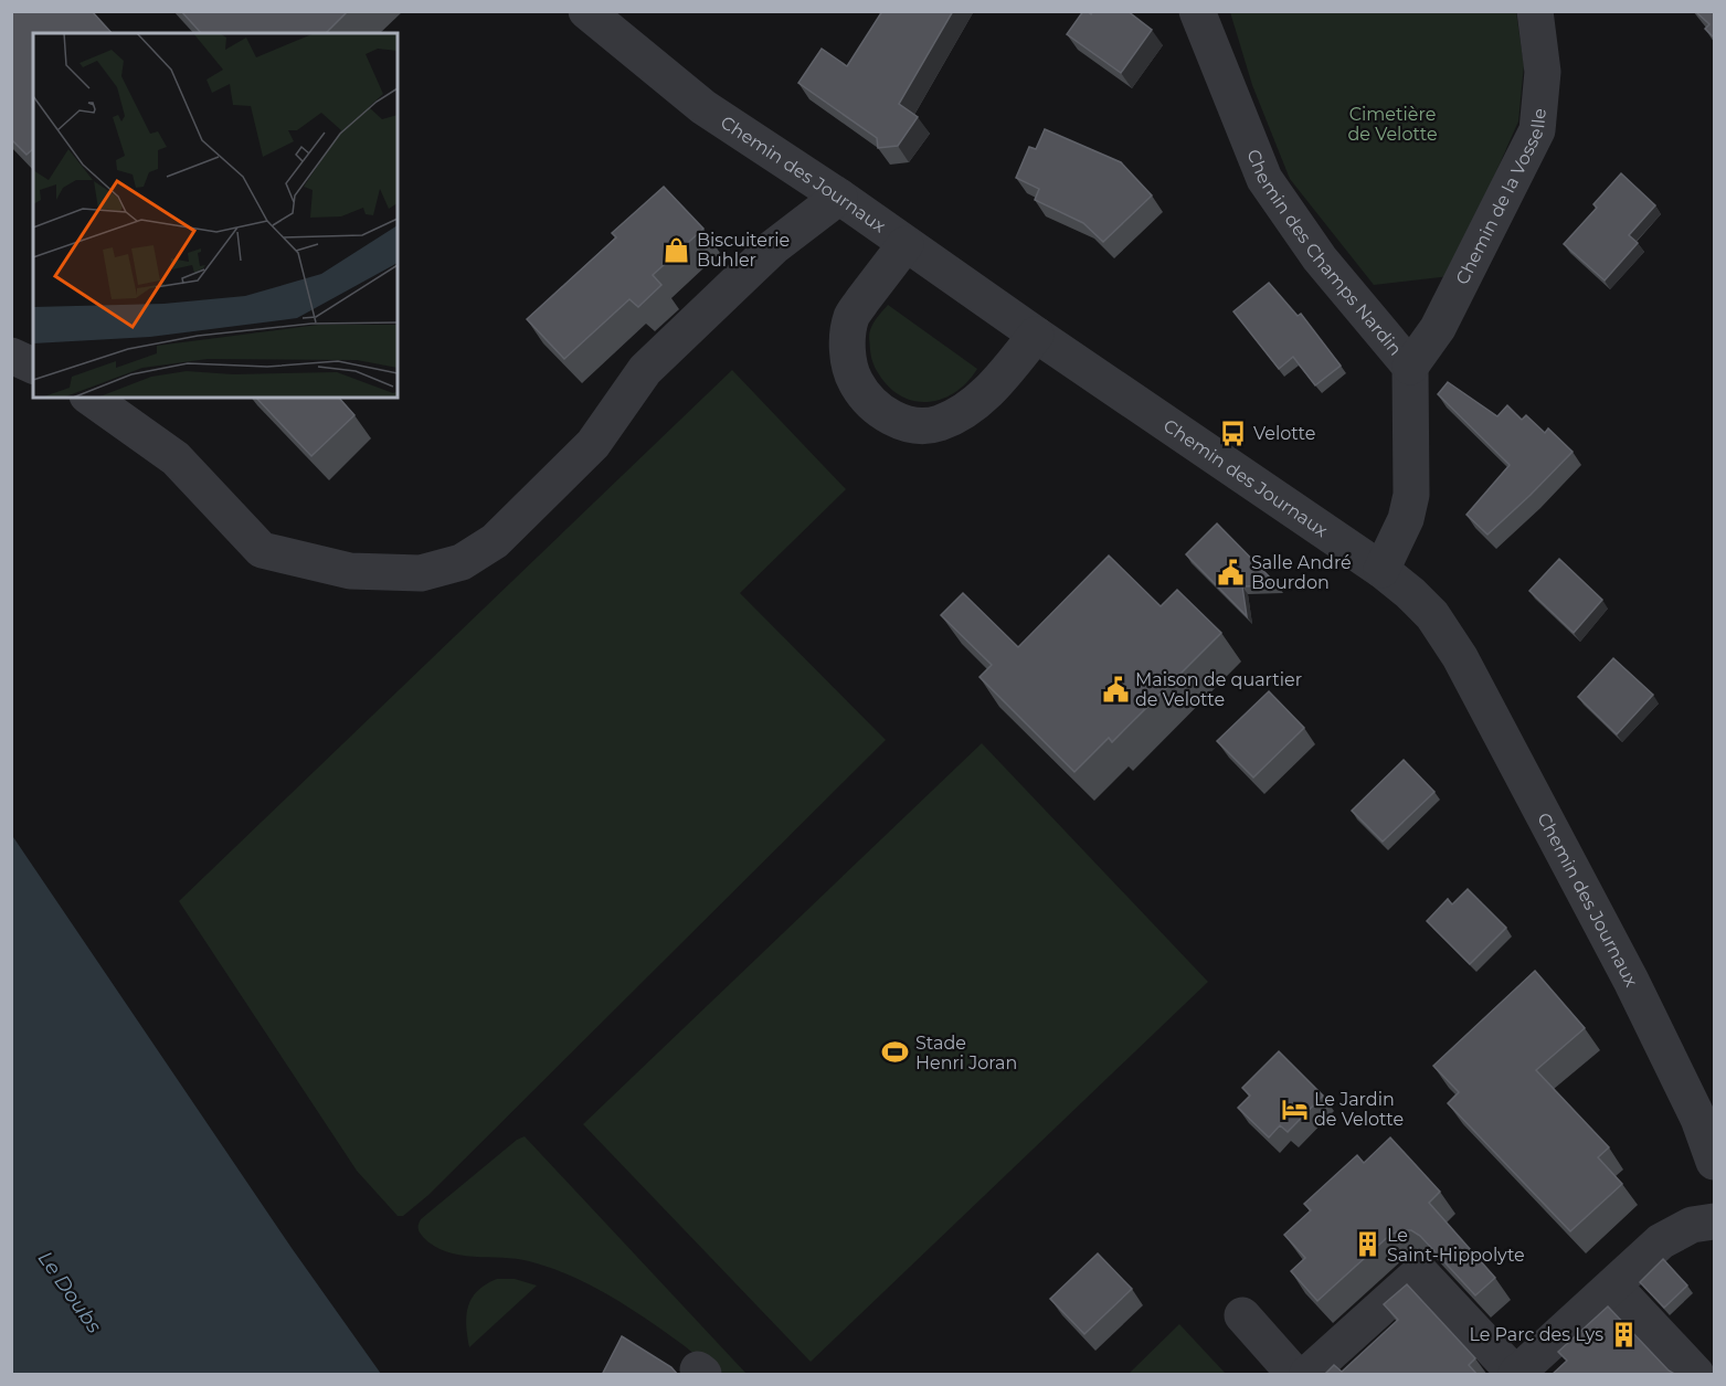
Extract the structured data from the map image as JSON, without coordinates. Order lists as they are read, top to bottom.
{
  "streets": {
    "street": ["Chemin des Journaux", "Chemin de la Vosselle", "Chemin des Champs Nardin"]
  },
  "crossings": [
    ["Chemin des Journaux", "Chemin des Champs Nardin"],
    ["Chemin de la Vosselle", "Chemin des Champs Nardin"]
  ],
  "water": ["Le Doubs"],
  "parks": ["Cimetière de Velotte"],
  "places": {
    "shop": ["Biscuiterie Buhler"],
    "bus stop": ["Velotte"],
    "public building": ["Salle André Bourdon", "Maison de quartier de Velotte"],
    "sports": ["Stade Henri Joran"],
    "hotel": ["Le Jardin de Velotte"],
    "building": ["Le Saint-Hippolyte", "Le Parc des Lys"]
  }
}
